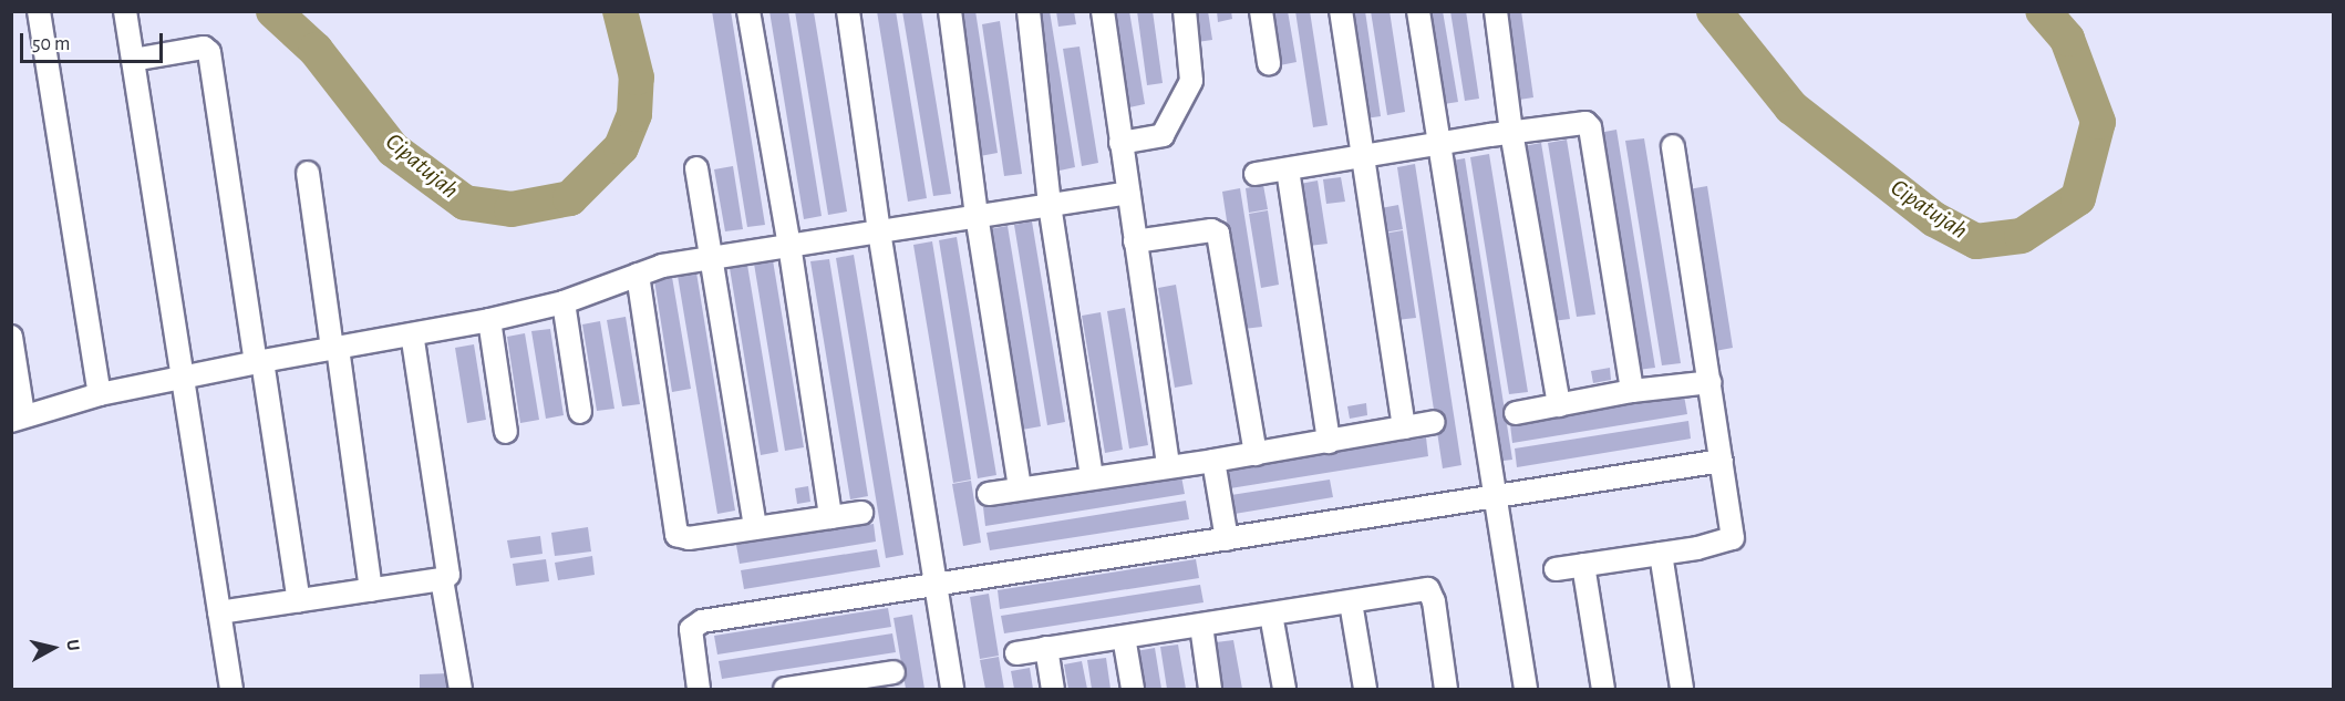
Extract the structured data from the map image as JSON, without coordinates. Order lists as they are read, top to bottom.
{
  "water": ["Cipatujah"],
  "scale_bar": "50 m",
  "north": "right"
}
